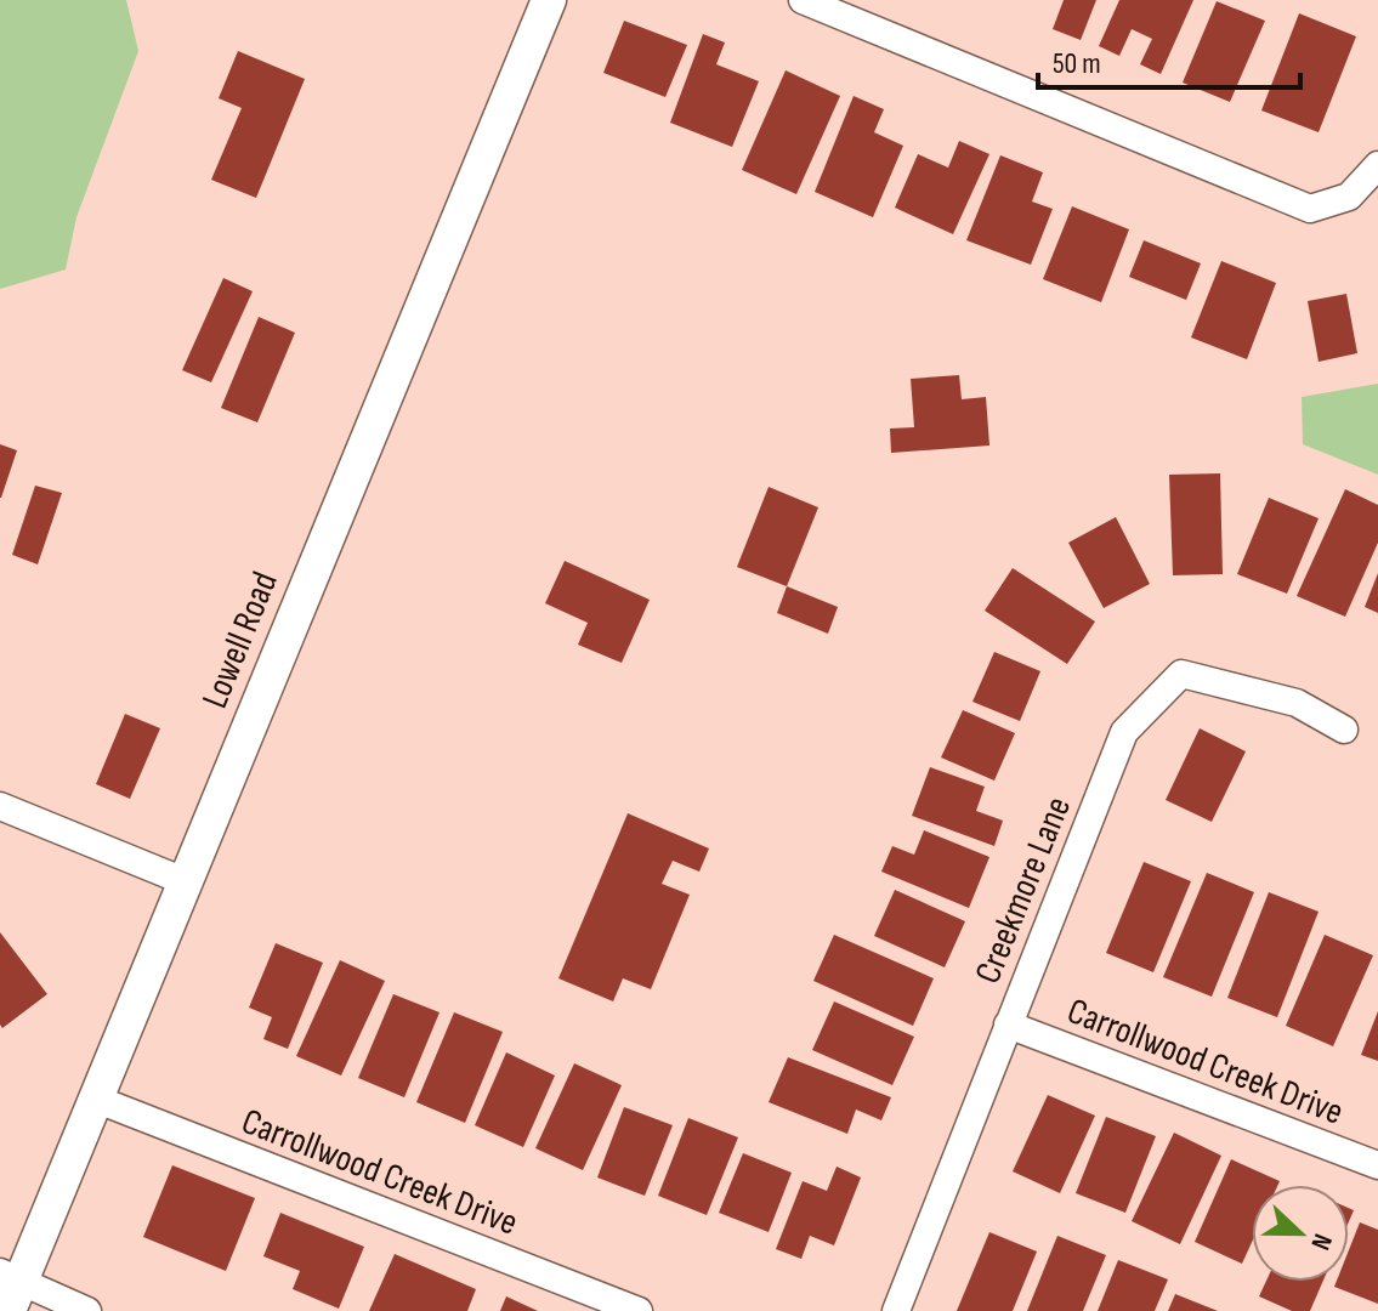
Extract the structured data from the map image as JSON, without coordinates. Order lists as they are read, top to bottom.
{
  "streets": {
    "street": ["Lowell Road", "Creekmore Lane", "Carrollwood Creek Drive"]
  },
  "crossings": [
    ["Lowell Road", "Carrollwood Creek Drive"],
    ["Creekmore Lane", "Carrollwood Creek Drive"]
  ],
  "scale_bar": "50 m",
  "north": "right"
}
